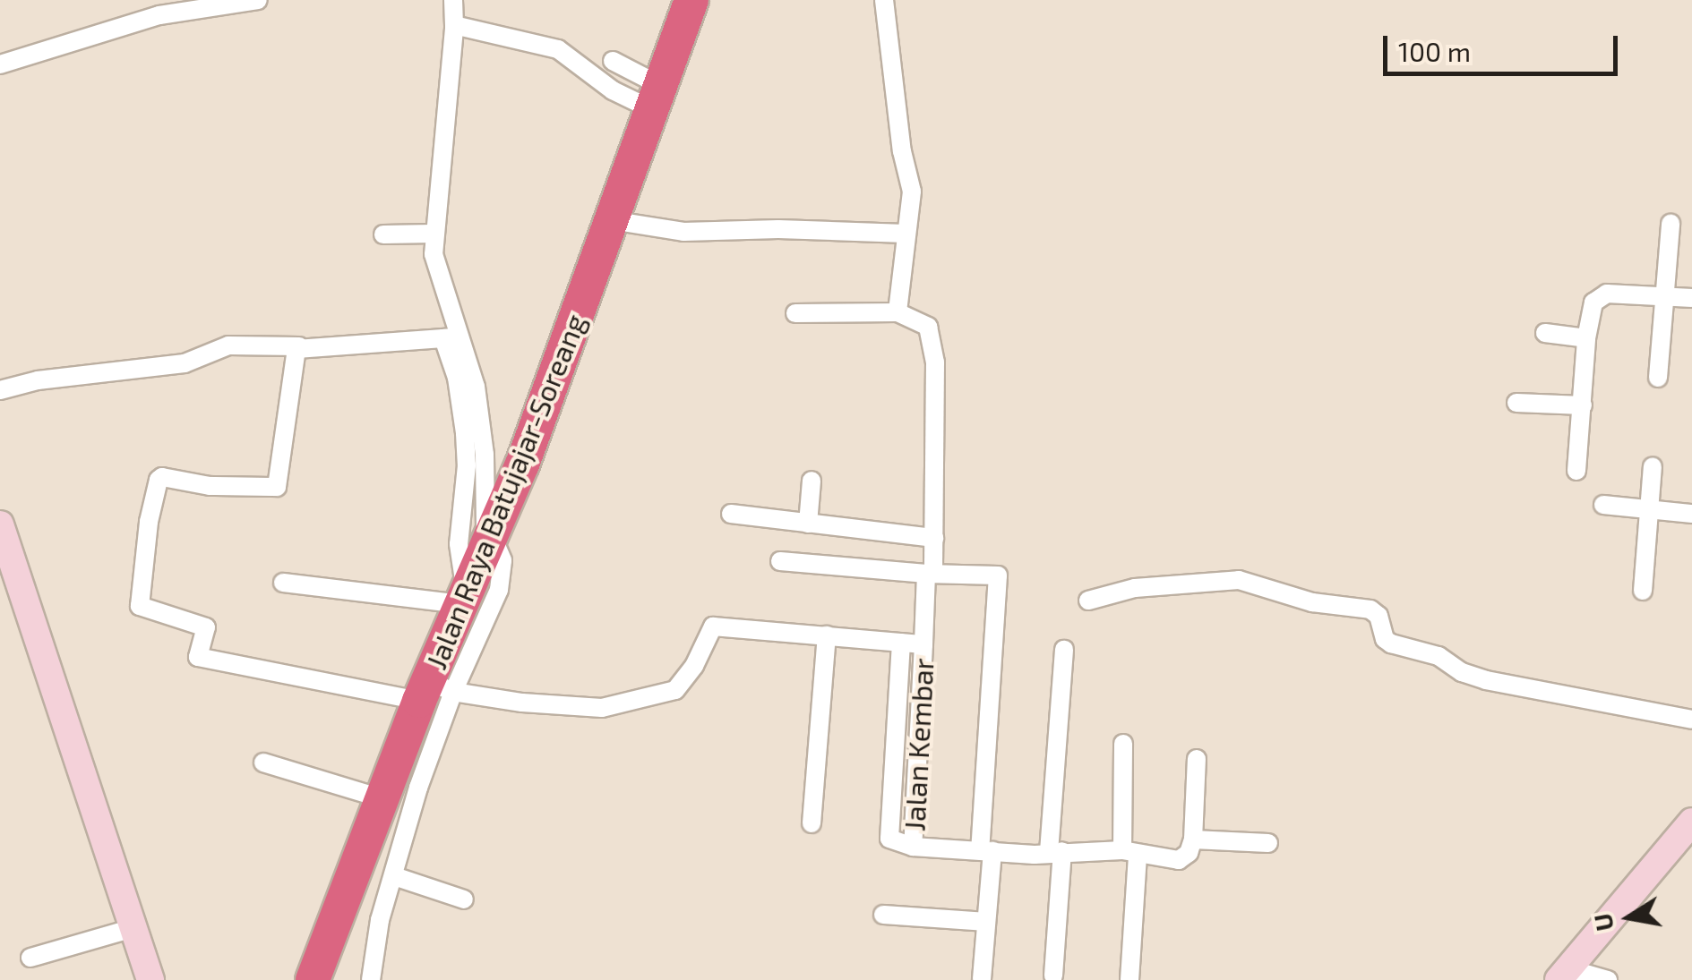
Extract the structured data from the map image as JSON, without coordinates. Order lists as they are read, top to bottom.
{
  "streets": {
    "highway": ["Jalan Raya Batujajar-Soreang"],
    "street": ["Jalan Kembar"]
  },
  "crossings": [
    ["Jalan Raya Batujajar-Soreang", "Jalan Kembar"]
  ],
  "scale_bar": "100 m",
  "north": "left"
}
